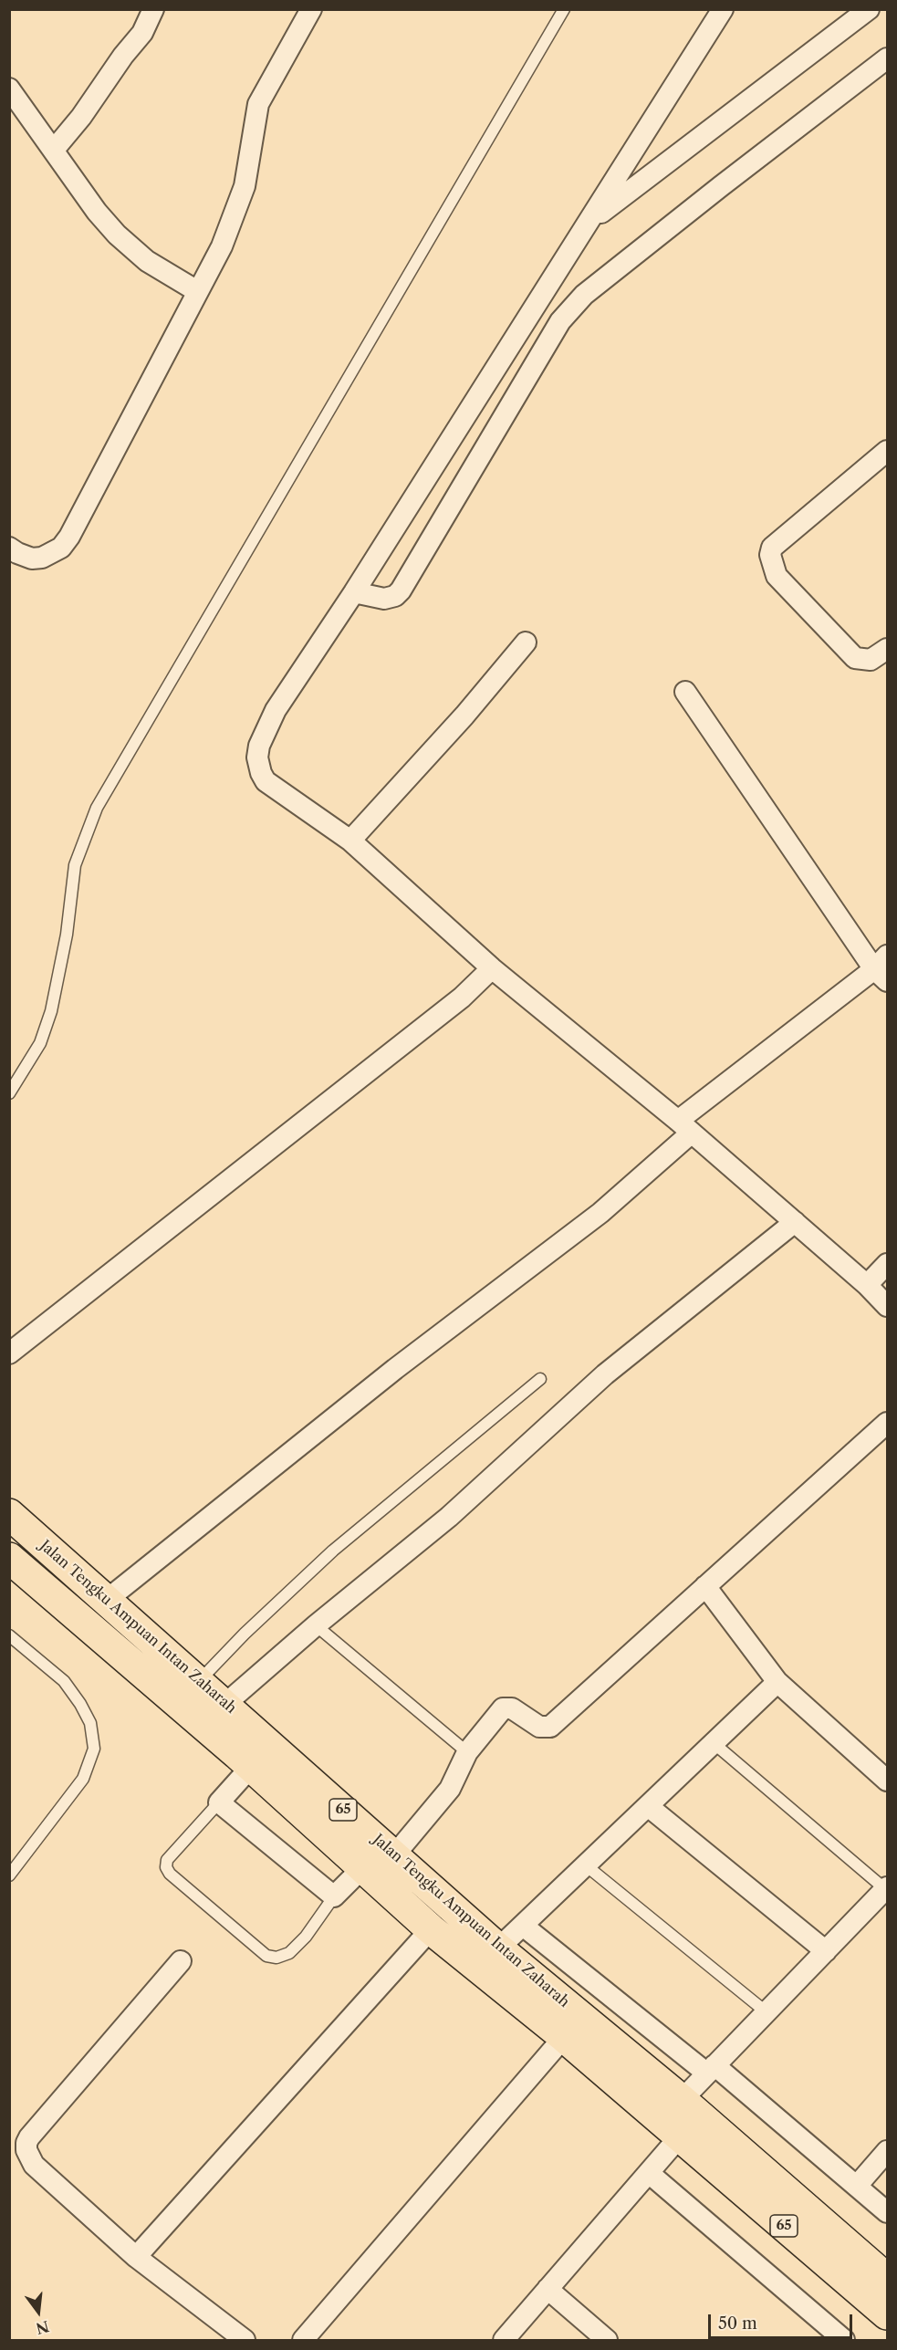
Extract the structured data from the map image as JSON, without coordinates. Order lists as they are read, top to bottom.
{
  "streets": {
    "main road": ["Jalan Tengku Ampuan Intan Zaharah", "65"]
  },
  "scale_bar": "50 m",
  "north": "bottom"
}
